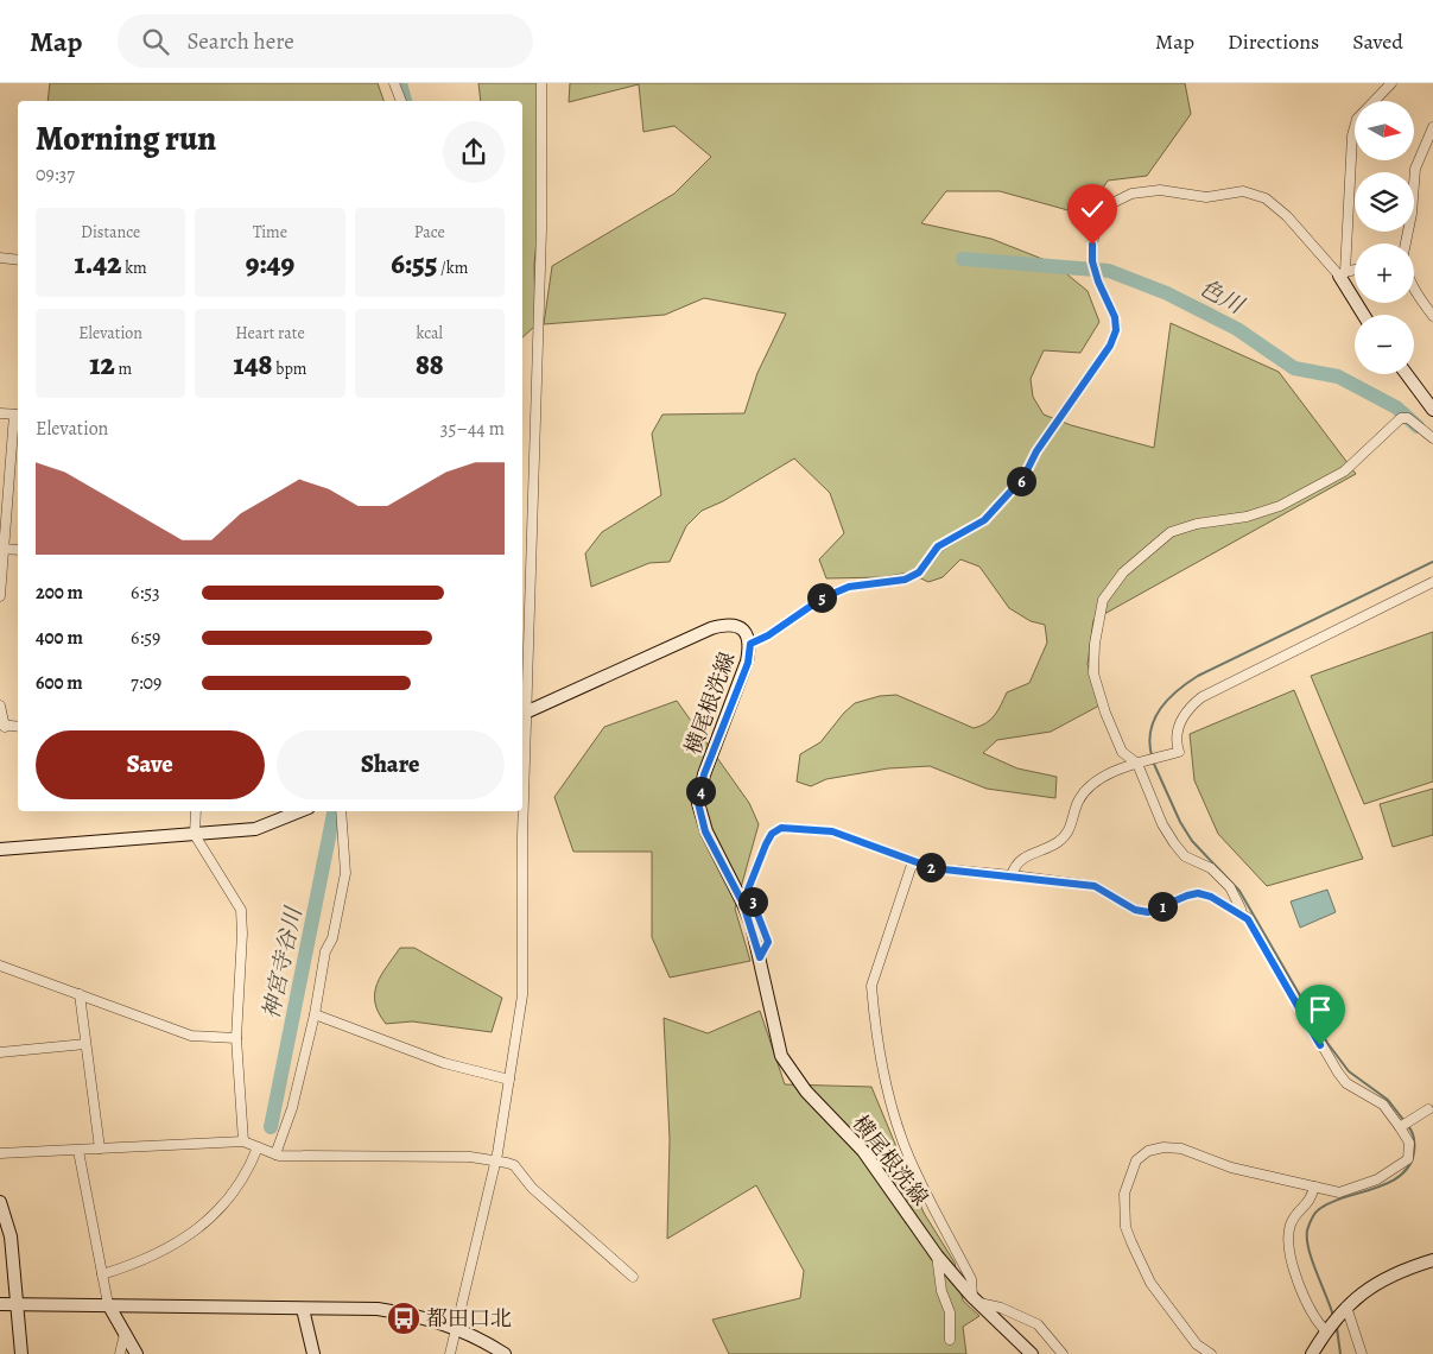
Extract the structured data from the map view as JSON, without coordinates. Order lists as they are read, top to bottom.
{
  "streets": {
    "main road": ["横尾根洗線"]
  },
  "water": ["色川", "神宮寺谷川"],
  "places": {
    "bus stop": ["都田口北"]
  },
  "north": "right",
  "page": {
    "header": "Map",
    "search": "Search here",
    "nav": ["Map", "Directions", "Saved"],
    "map_buttons": ["+", "−"],
    "heading": ["Morning run", "09:37"],
    "stats": [
      ["Distance", "1.42 km"],
      ["Time", "9:49"],
      ["Pace", "6:55 /km"],
      ["Elevation", "12 m"],
      ["Heart rate", "148 bpm"],
      ["kcal", "88"]
    ],
    "chart": ["Elevation", "35–44 m"],
    "pins": [
      "6",
      "5",
      "4",
      "2",
      "3",
      "1"
    ],
    "list": [
      {
        "name": "200 m",
        "note": "6:53"
      },
      {
        "name": "400 m",
        "note": "6:59"
      },
      {
        "name": "600 m",
        "note": "7:09"
      }
    ],
    "buttons": ["Save", "Share"]
  }
}
